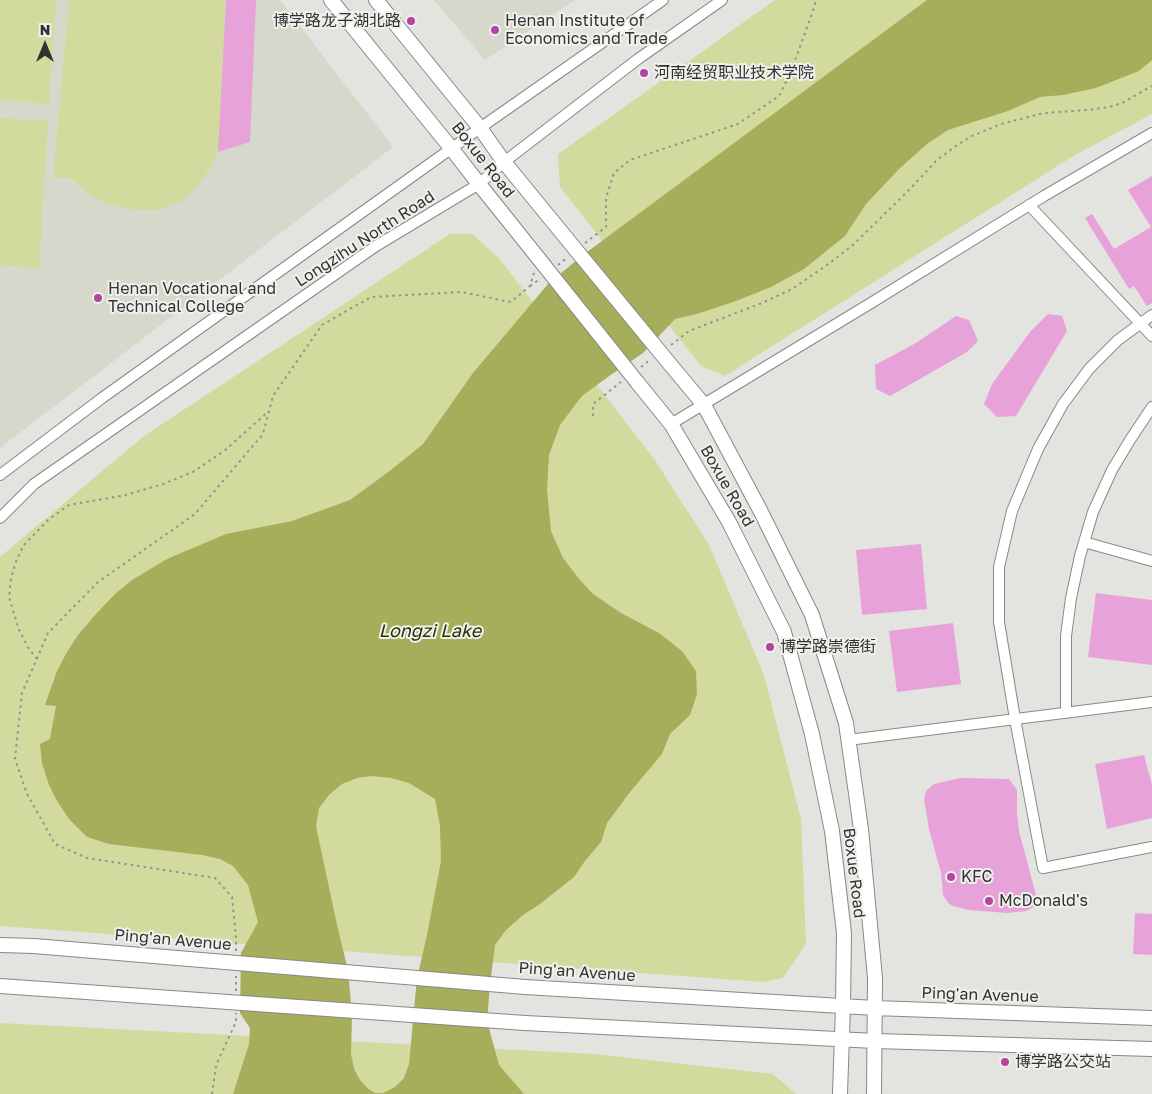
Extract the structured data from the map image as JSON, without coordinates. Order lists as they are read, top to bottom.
{
  "streets": {
    "main road": ["Boxue Road", "Ping'an Avenue"],
    "street": ["Longzihu North Road"]
  },
  "crossings": [
    ["Boxue Road", "Longzihu North Road"],
    ["Boxue Road", "Ping'an Avenue"]
  ],
  "water": ["Longzi Lake"],
  "places": [
    "博学路龙子湖北路",
    "Henan Institute of Economics and Trade",
    "河南经贸职业技术学院",
    "Henan Vocational and Technical College",
    "博学路崇德街",
    "KFC",
    "McDonald's",
    "博学路公交站"
  ],
  "north": "top"
}
